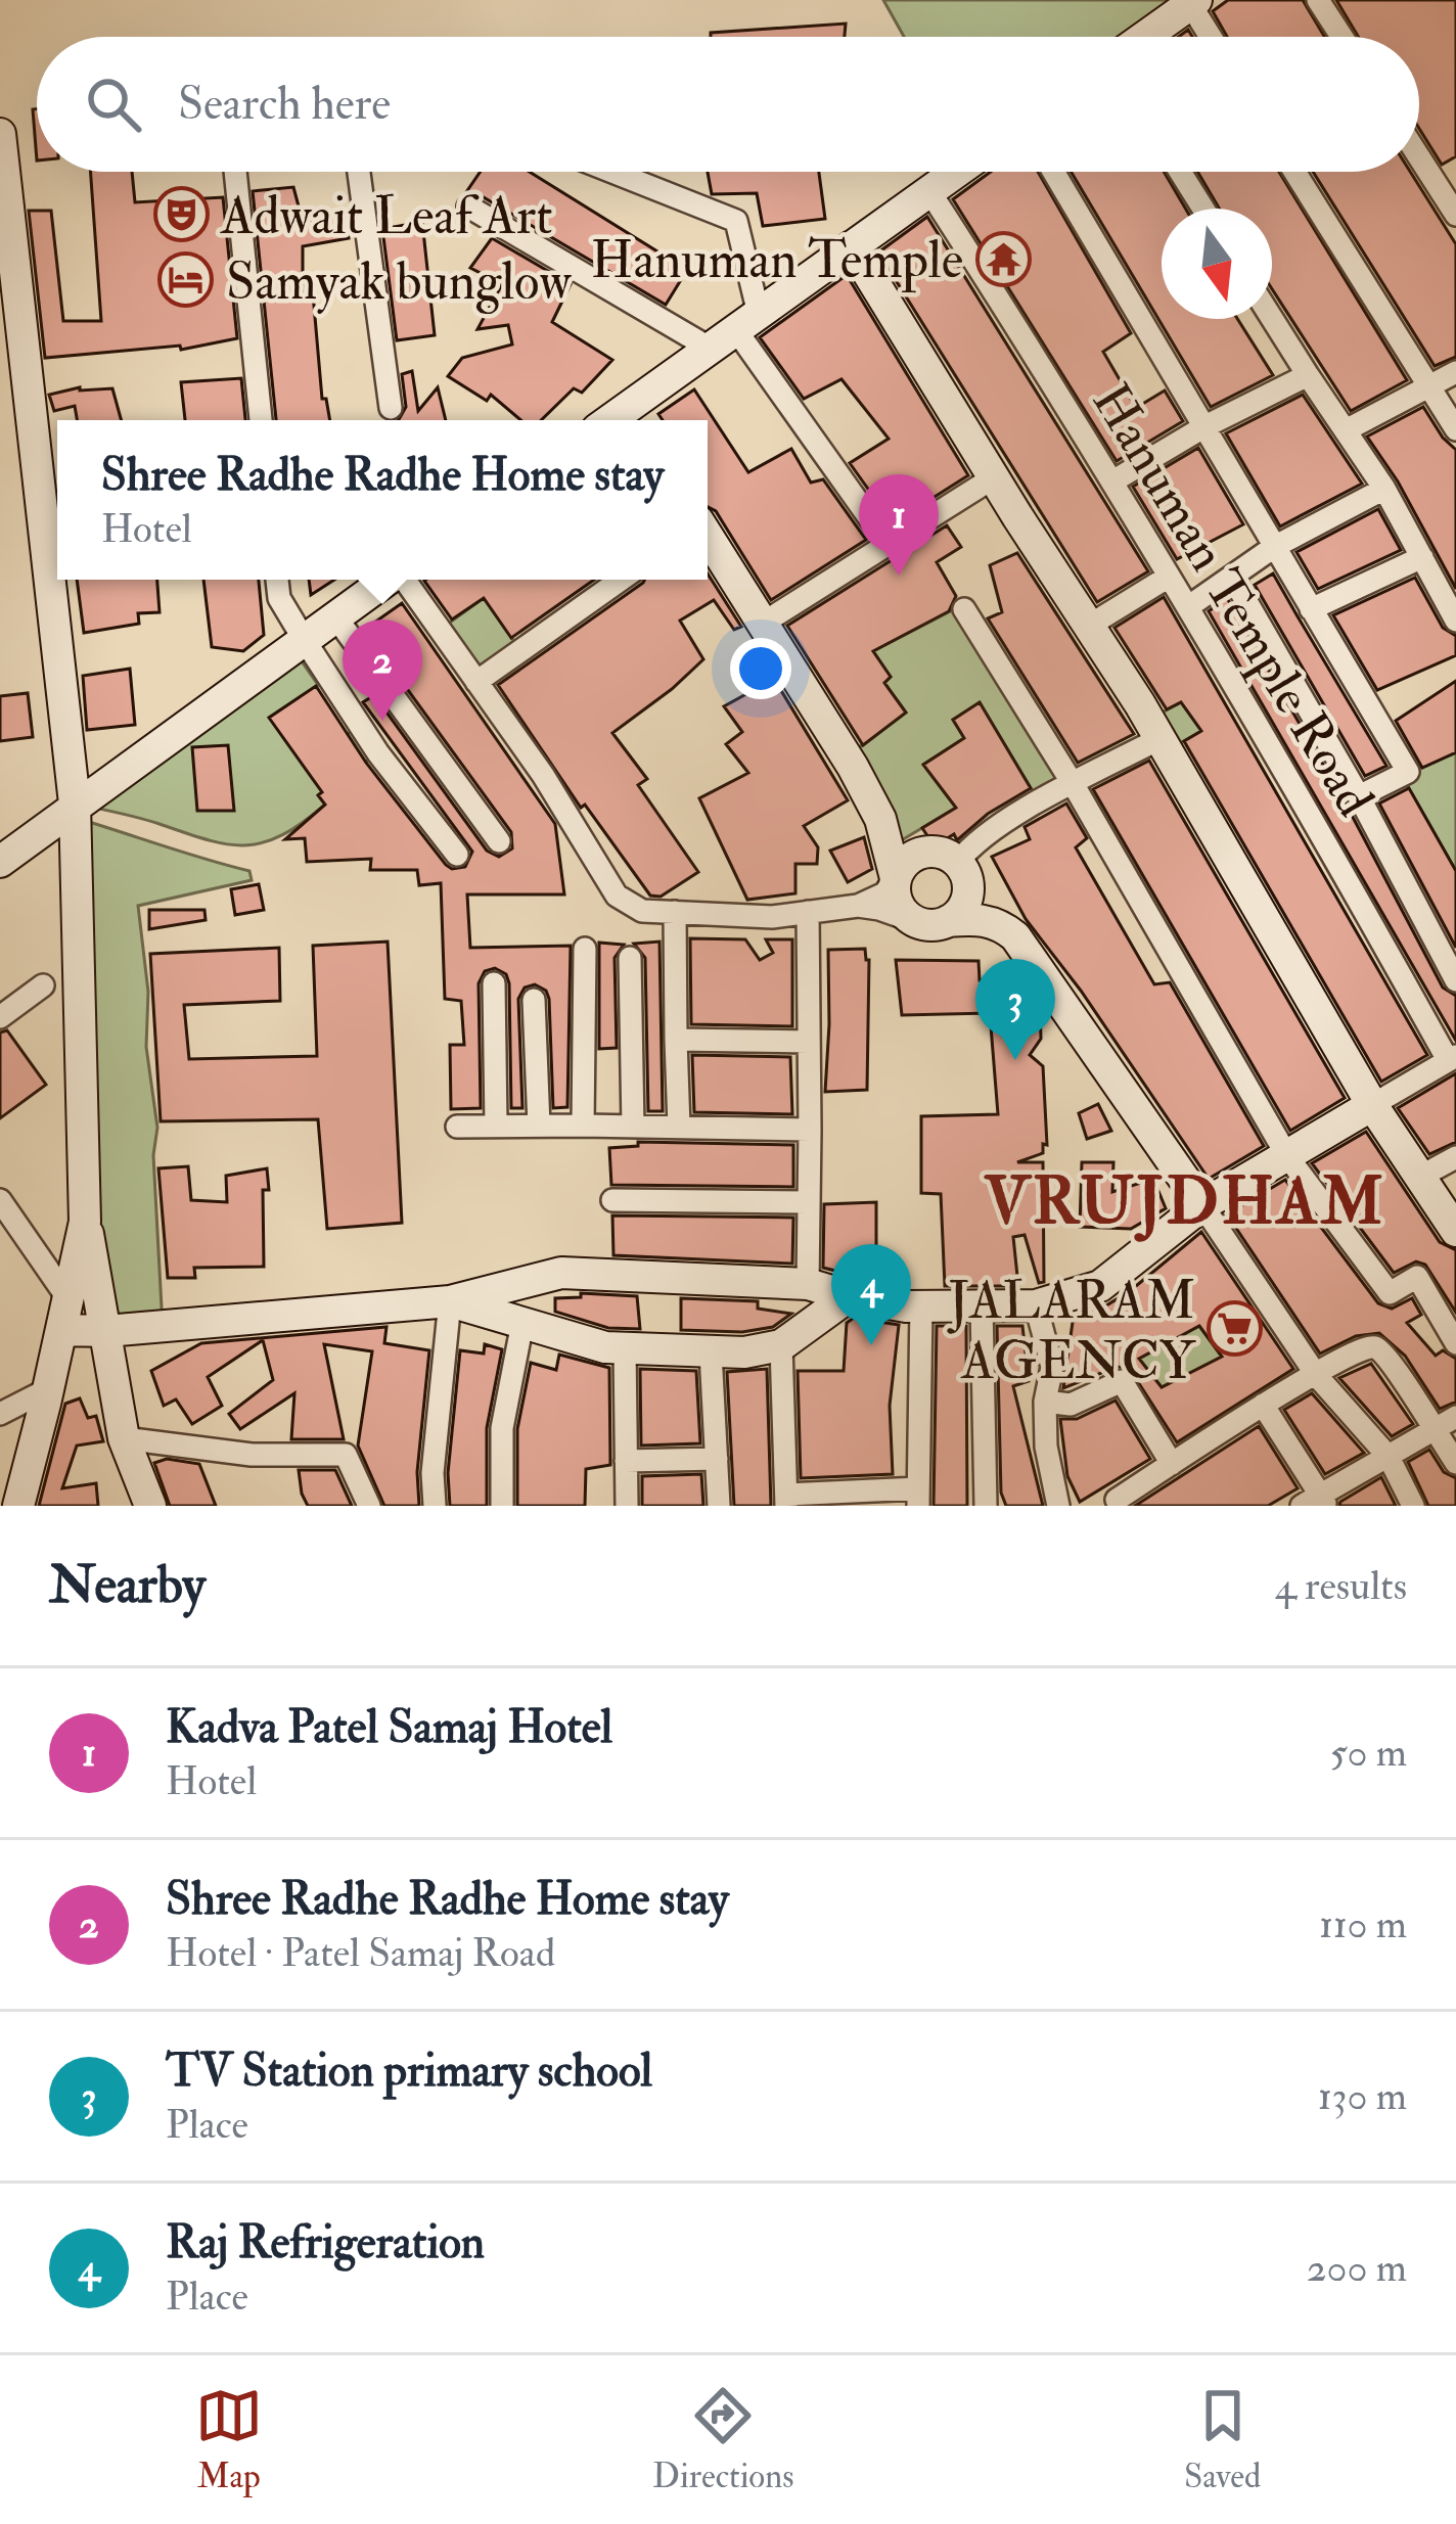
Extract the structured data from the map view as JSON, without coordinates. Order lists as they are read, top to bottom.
{
  "streets": {
    "street": ["Hanuman Temple Road"]
  },
  "districts": ["VRUJDHAM"],
  "places": {
    "theatre": ["Adwait Leaf Art"],
    "temple": ["Hanuman Temple"],
    "hotel": ["Samyak bunglow"],
    "supermarket": ["JALARAM AGENCY"]
  },
  "north": "bottom",
  "page": {
    "search": "Search here",
    "popup": ["Shree Radhe Radhe Home stay", "Hotel"],
    "pins": [
      "1",
      "2",
      "3",
      "4"
    ],
    "heading": ["Nearby", "4 results"],
    "list": [
      {
        "mark": "1",
        "name": "Kadva Patel Samaj Hotel",
        "note": "Hotel",
        "value": "50 m"
      },
      {
        "mark": "2",
        "name": "Shree Radhe Radhe Home stay",
        "note": "Hotel · Patel Samaj Road",
        "value": "110 m"
      },
      {
        "mark": "3",
        "name": "TV Station primary school",
        "note": "Place",
        "value": "130 m"
      },
      {
        "mark": "4",
        "name": "Raj Refrigeration",
        "note": "Place",
        "value": "200 m"
      }
    ],
    "nav": ["Map", "Directions", "Saved"]
  }
}
